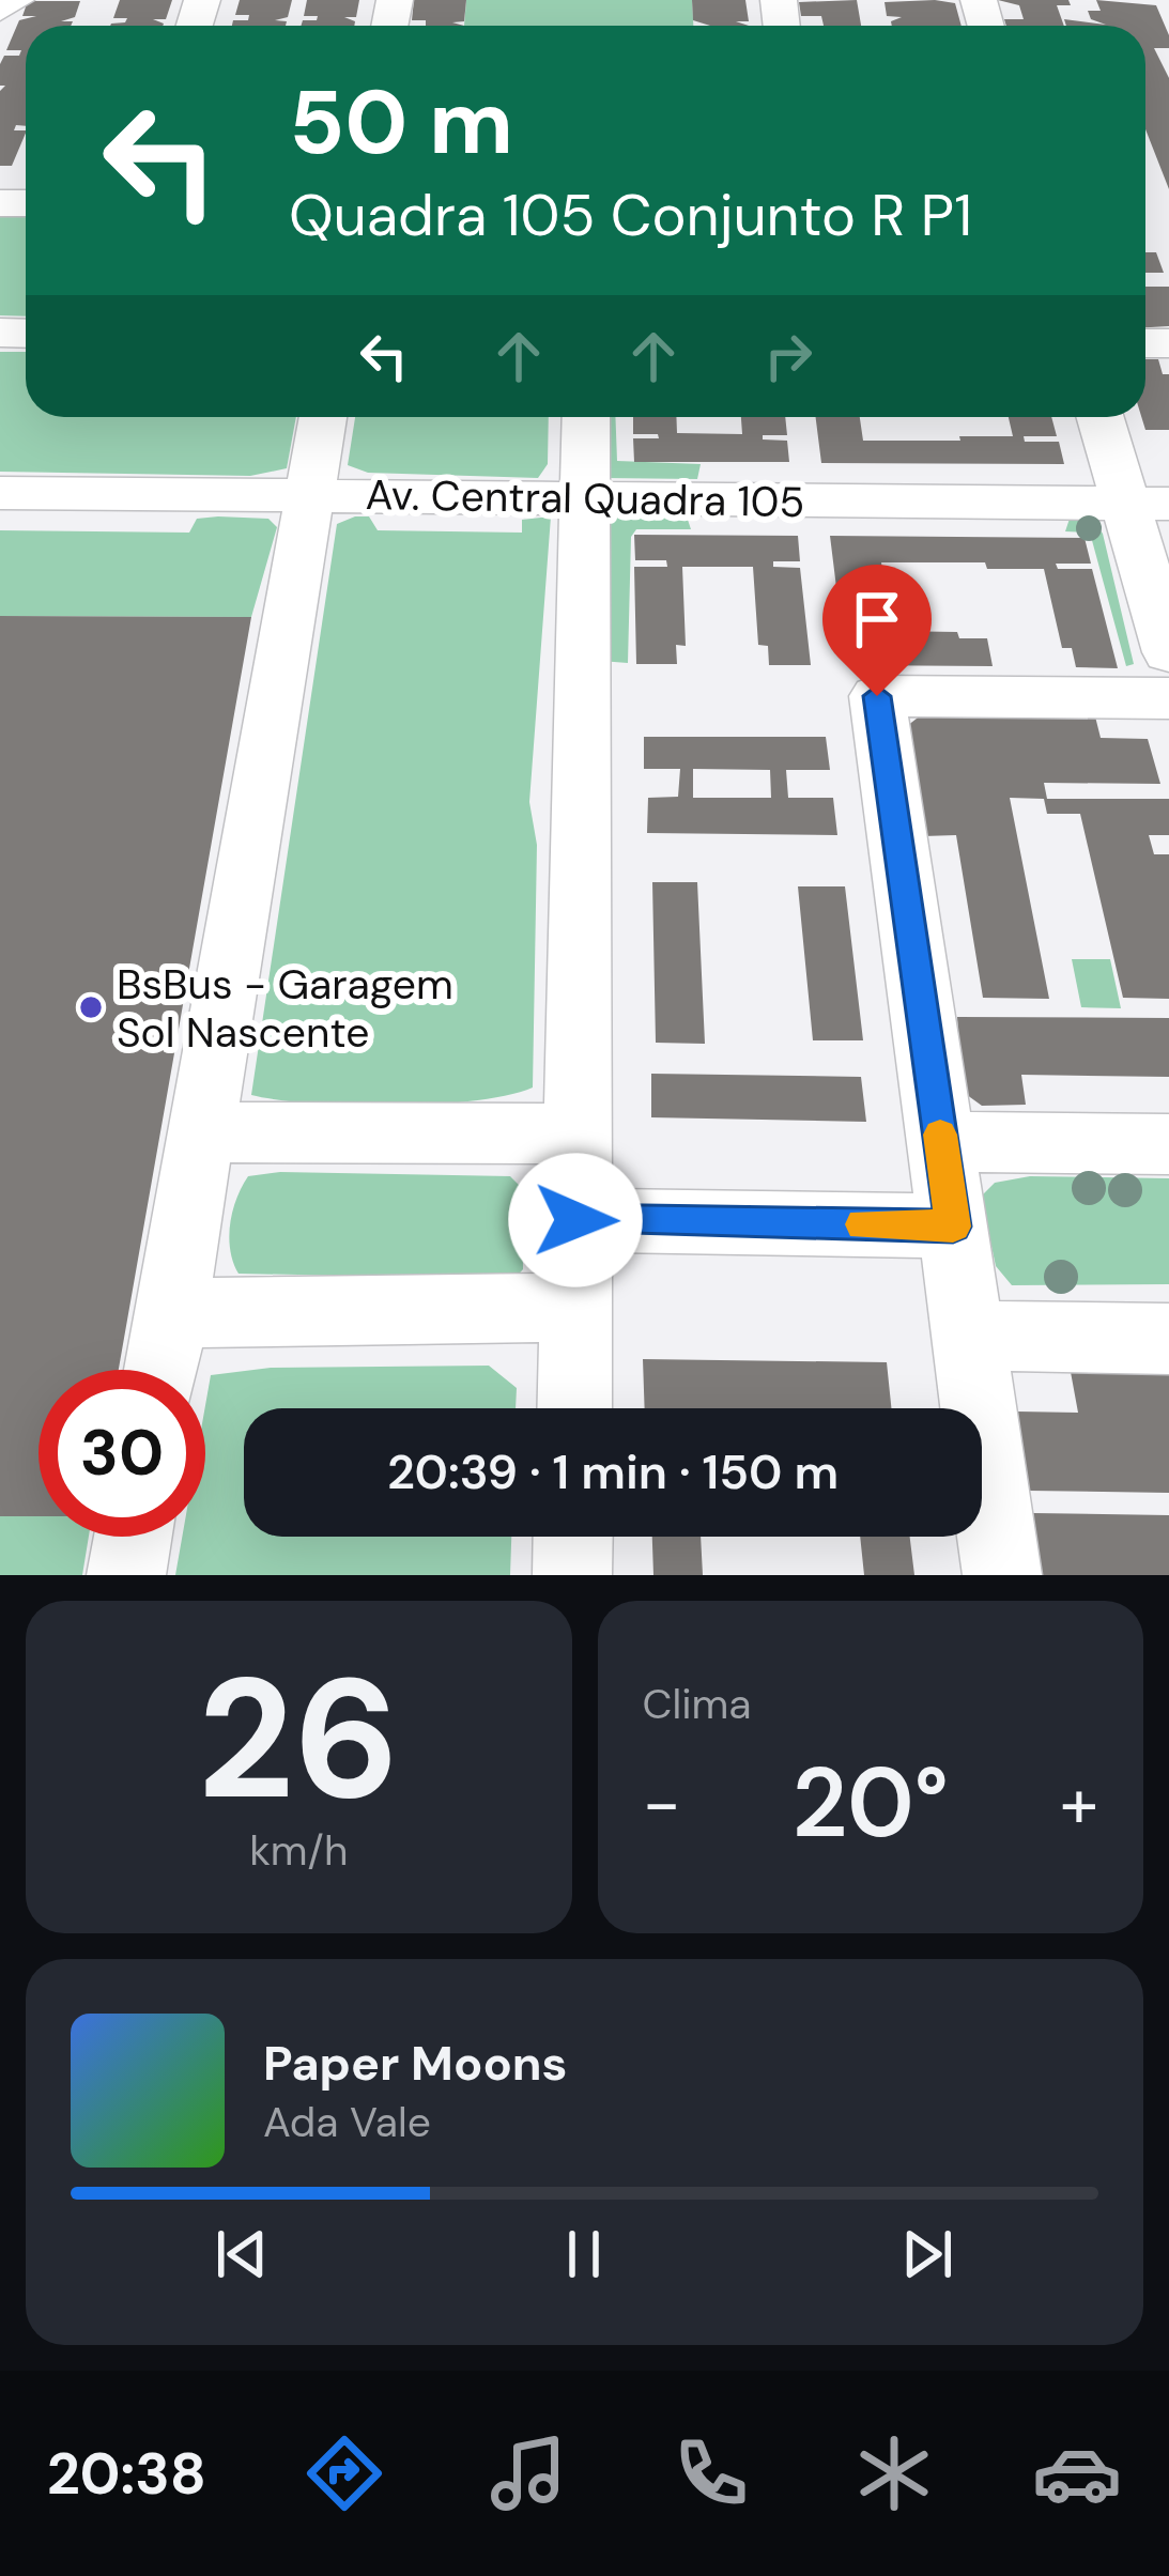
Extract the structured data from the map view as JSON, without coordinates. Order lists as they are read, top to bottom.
{
  "streets": {
    "street": ["Av. Central Quadra 105"]
  },
  "places": ["BsBus - Garagem Sol Nascente"],
  "page": {
    "turn": ["50 m", "Quadra 105 Conjunto R P1"],
    "limit": "30",
    "trip": "20:39 · 1 min · 150 m",
    "tile": [
      ["26", "km/h"],
      "Clima"
    ],
    "heat": ["−", "20°", "+"],
    "song": ["Paper Moons", "Ada Vale"],
    "tabs": "20:38"
  }
}
